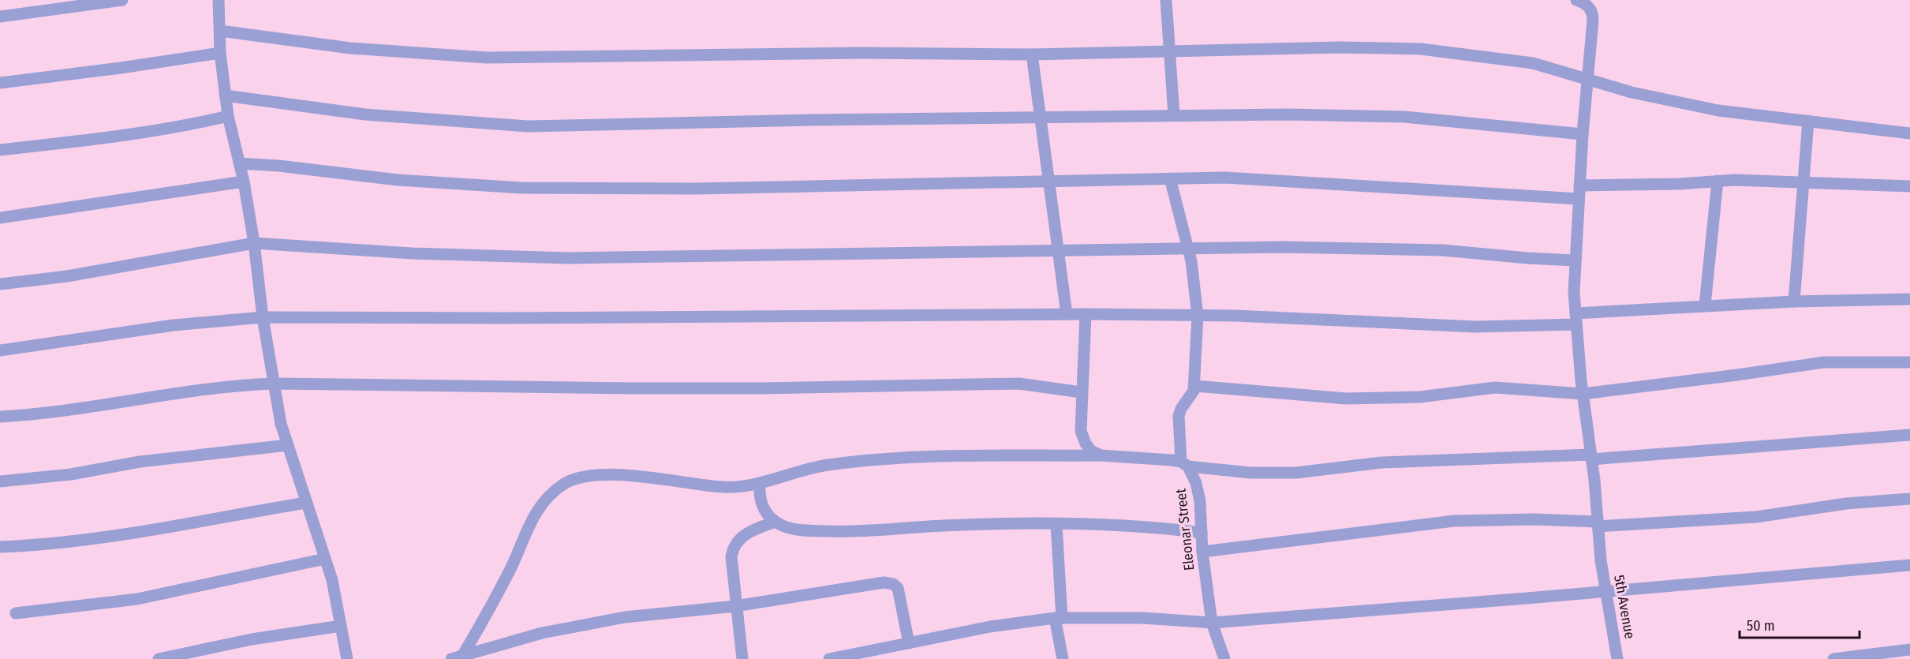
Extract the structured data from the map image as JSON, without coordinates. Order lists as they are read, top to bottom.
{
  "streets": {
    "street": ["Eleonar Street", "5th Avenue"]
  },
  "scale_bar": "50 m"
}
